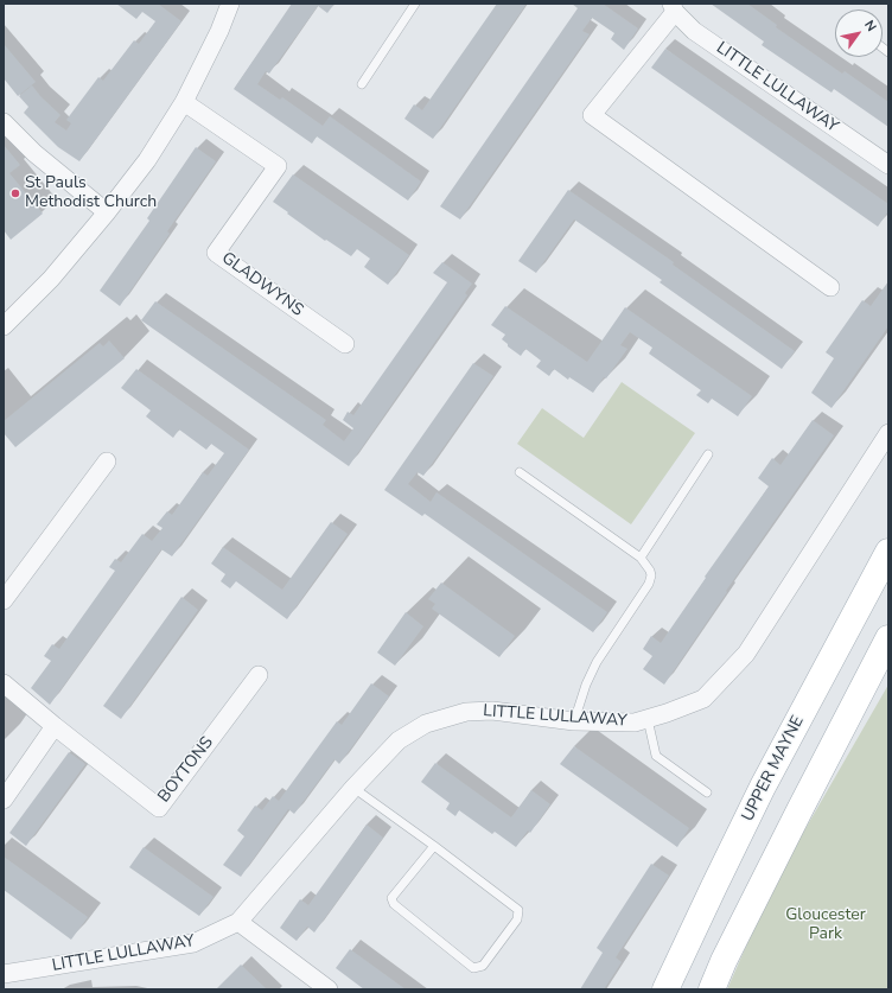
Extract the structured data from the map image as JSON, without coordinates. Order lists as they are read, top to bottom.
{
  "streets": {
    "main road": ["UPPER MAYNE"],
    "street": ["LITTLE LULLAWAY", "GLADWYNS", "BOYTONS"]
  },
  "parks": ["Gloucester Park"],
  "places": ["St Pauls Methodist Church"],
  "north": "top right"
}
